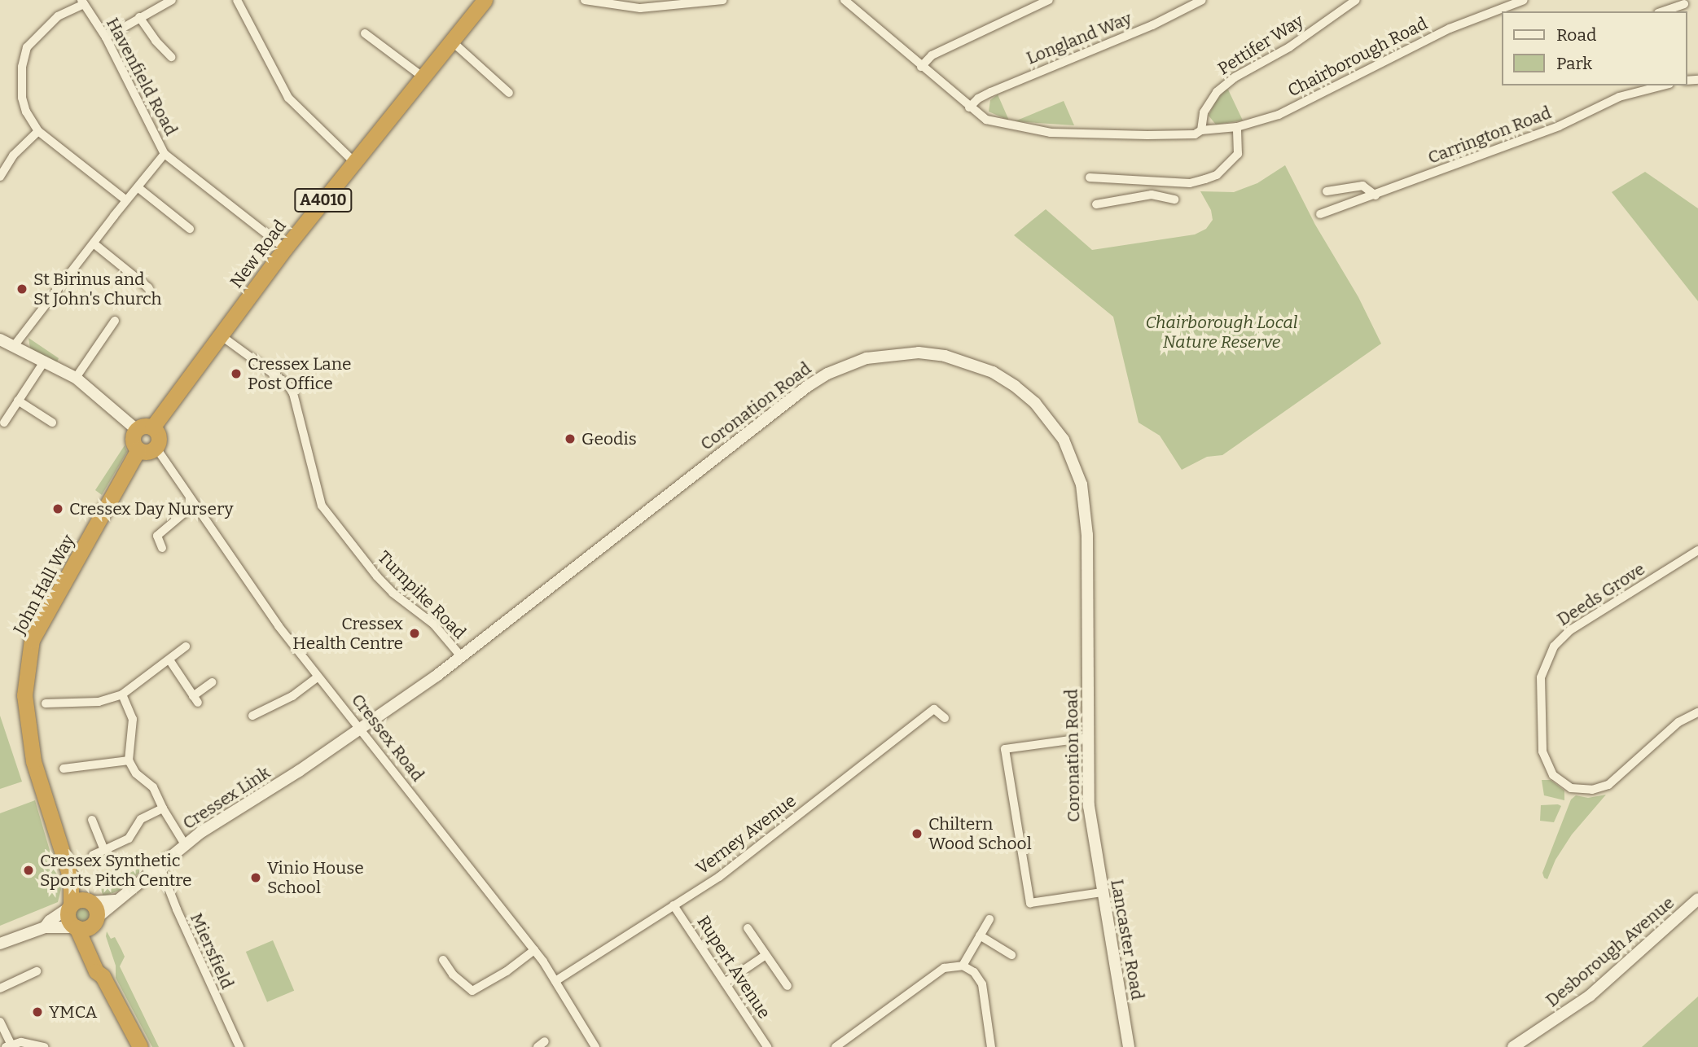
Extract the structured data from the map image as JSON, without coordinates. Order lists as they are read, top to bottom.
{
  "streets": {
    "highway": ["A4010", "New Road", "John Hall Way"],
    "street": [
      "Longland Way",
      "Pettifer Way",
      "Chairborough Road",
      "Havenfield Road",
      "Carrington Road",
      "Coronation Road",
      "Deeds Grove",
      "Turnpike Road",
      "Cressex Road",
      "Cressex Link",
      "Verney Avenue",
      "Lancaster Road",
      "Miersfield",
      "Desborough Avenue",
      "Rupert Avenue"
    ]
  },
  "crossings": [
    ["Longland Way", "Chairborough Road"],
    ["Pettifer Way", "Chairborough Road"],
    ["Havenfield Road", "New Road"],
    ["New Road", "John Hall Way"],
    ["New Road", "Turnpike Road"],
    ["New Road", "Cressex Road"],
    ["Coronation Road", "Turnpike Road"],
    ["Coronation Road", "Cressex Road"],
    ["Coronation Road", "Cressex Link"],
    ["Coronation Road", "Lancaster Road"],
    ["John Hall Way", "Cressex Road"],
    ["John Hall Way", "Cressex Link"],
    ["Cressex Road", "Cressex Link"],
    ["Cressex Road", "Verney Avenue"],
    ["Cressex Link", "Miersfield"],
    ["Verney Avenue", "Rupert Avenue"]
  ],
  "parks": ["Chairborough Local Nature Reserve"],
  "places": [
    "St Birinus and St John's Church",
    "Cressex Lane Post Office",
    "Geodis",
    "Cressex Day Nursery",
    "Cressex Health Centre",
    "Chiltern Wood School",
    "Cressex Synthetic Sports Pitch Centre",
    "Vinio House School",
    "YMCA"
  ],
  "legend": ["Road", "Park"]
}
